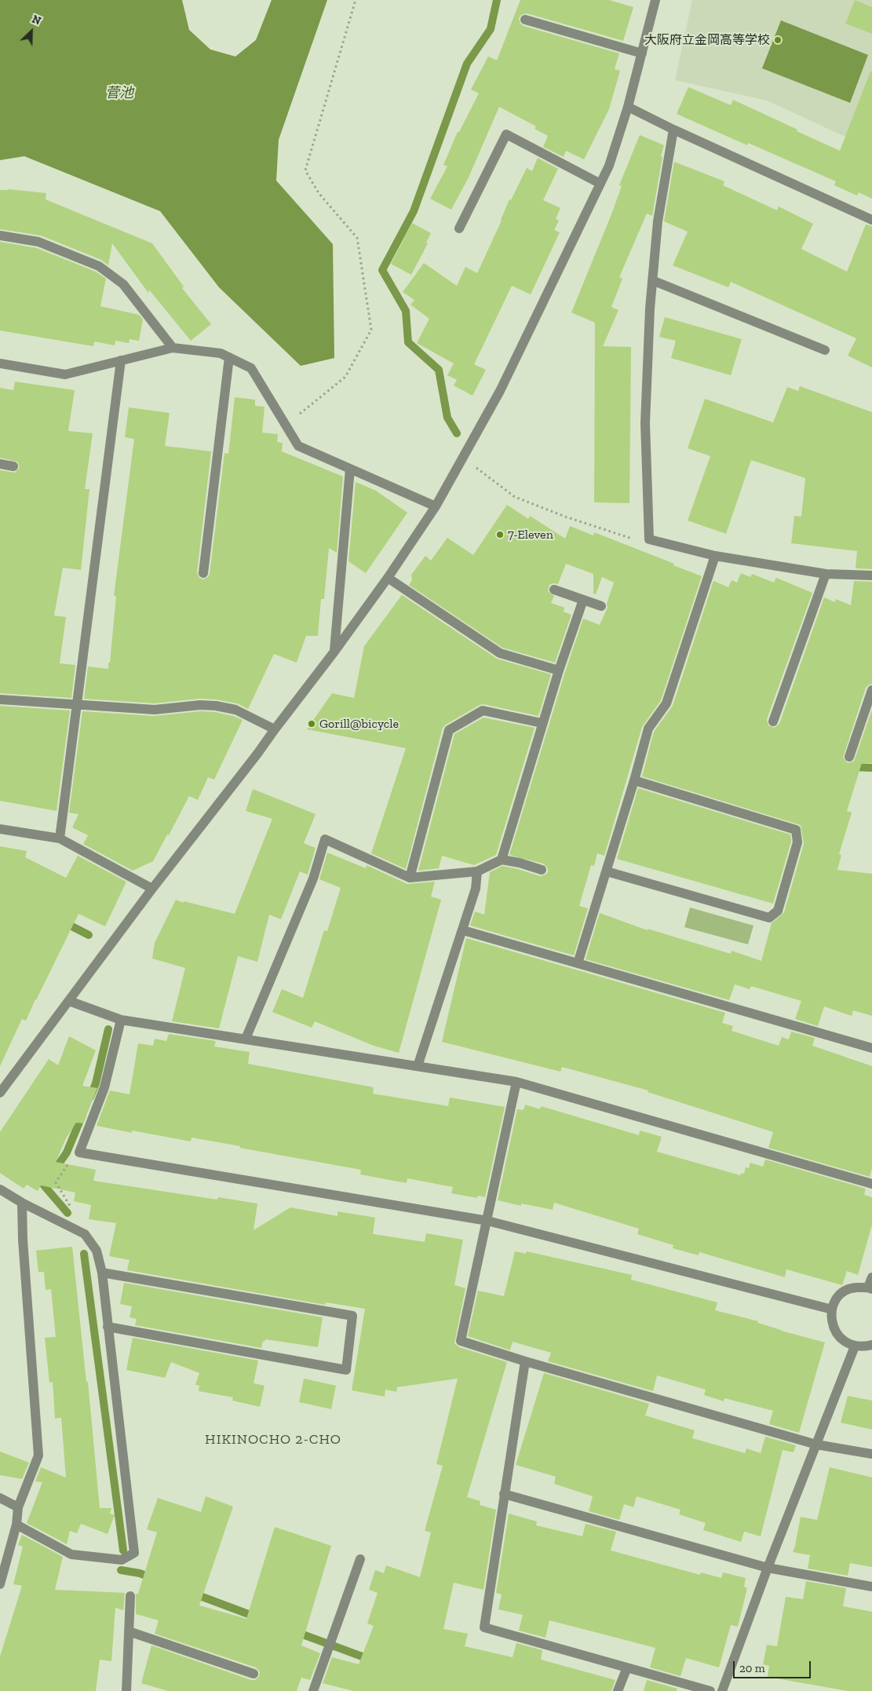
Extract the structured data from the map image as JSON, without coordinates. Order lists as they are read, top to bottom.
{
  "districts": ["HIKINOCHO 2-CHO"],
  "water": ["菅池"],
  "places": ["大阪府立金岡高等学校", "7-Eleven", "Gorill@bicycle"],
  "scale_bar": "20 m",
  "north": "top right"
}
